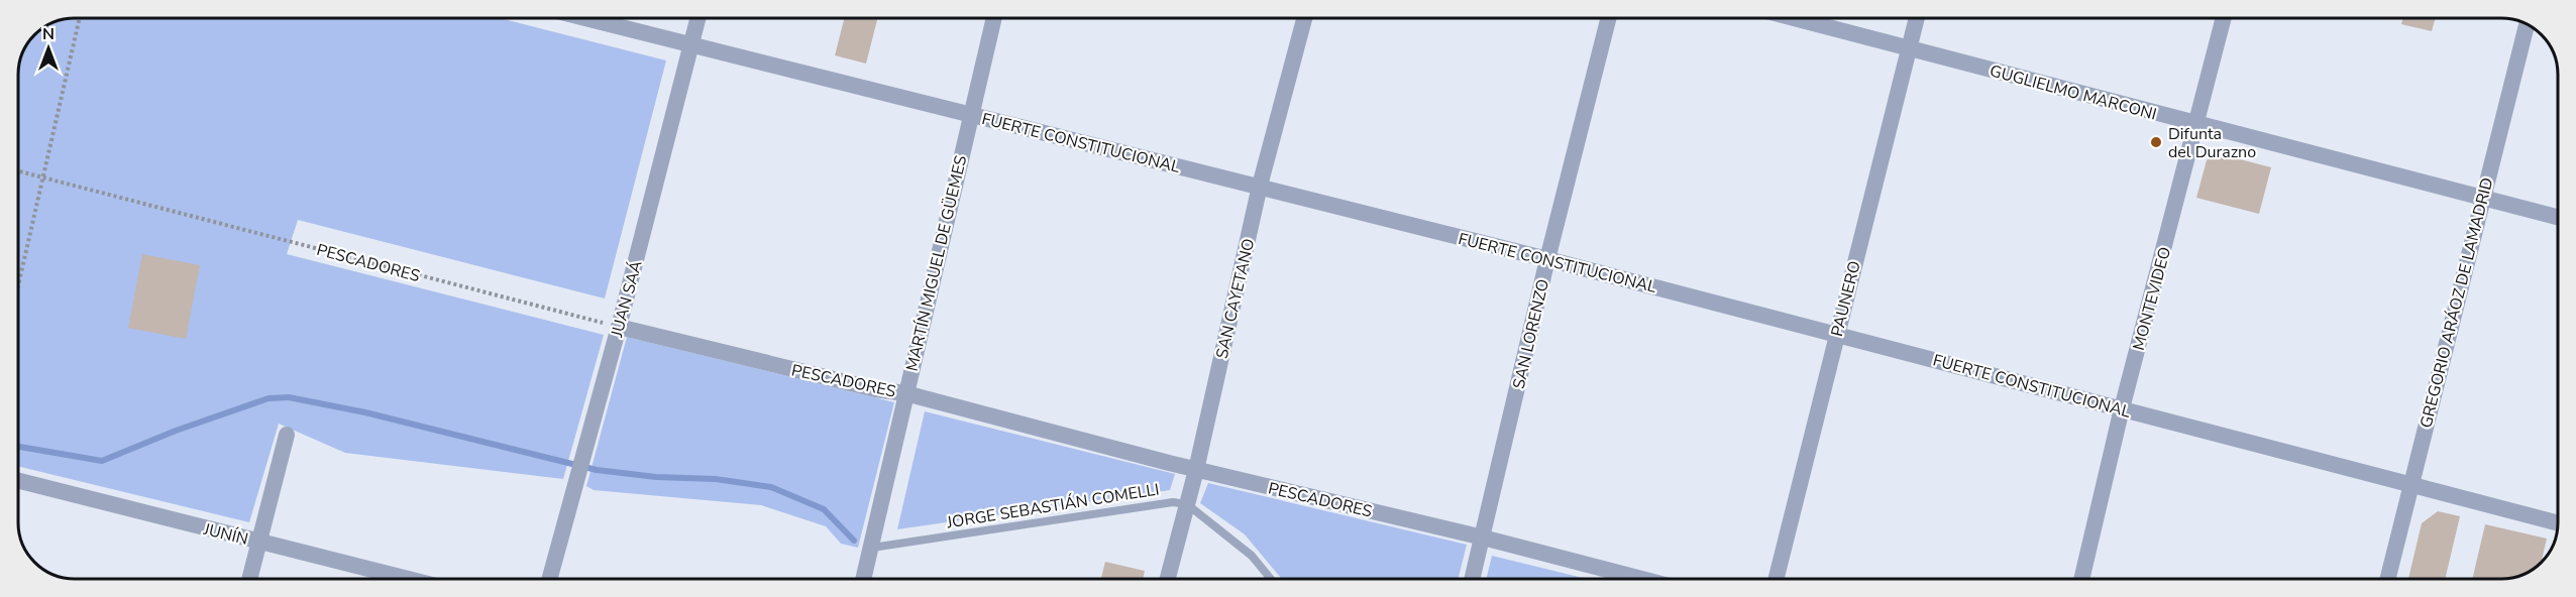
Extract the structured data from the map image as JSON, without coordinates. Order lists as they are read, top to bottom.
{
  "streets": {
    "street": [
      "GUGLIELMO MARCONI",
      "FUERTE CONSTITUCIONAL",
      "PESCADORES",
      "MARTÍN MIGUEL DE GÜEMES",
      "JUAN SAÁ",
      "SAN CAYETANO",
      "PAUNERO",
      "MONTEVIDEO",
      "GREGORIO ARÁOZ DE LAMADRID",
      "SAN LORENZO",
      "JUNÍN"
    ],
    "lane": ["JORGE SEBASTIÁN COMELLI"]
  },
  "crossings": [
    ["GUGLIELMO MARCONI", "PAUNERO"],
    ["GUGLIELMO MARCONI", "MONTEVIDEO"],
    ["GUGLIELMO MARCONI", "GREGORIO ARÁOZ DE LAMADRID"],
    ["FUERTE CONSTITUCIONAL", "MARTÍN MIGUEL DE GÜEMES"],
    ["FUERTE CONSTITUCIONAL", "JUAN SAÁ"],
    ["FUERTE CONSTITUCIONAL", "SAN CAYETANO"],
    ["FUERTE CONSTITUCIONAL", "PAUNERO"],
    ["FUERTE CONSTITUCIONAL", "MONTEVIDEO"],
    ["FUERTE CONSTITUCIONAL", "GREGORIO ARÁOZ DE LAMADRID"],
    ["FUERTE CONSTITUCIONAL", "SAN LORENZO"],
    ["PESCADORES", "MARTÍN MIGUEL DE GÜEMES"],
    ["PESCADORES", "JUAN SAÁ"],
    ["PESCADORES", "SAN CAYETANO"],
    ["PESCADORES", "SAN LORENZO"],
    ["MARTÍN MIGUEL DE GÜEMES", "JORGE SEBASTIÁN COMELLI"],
    ["SAN CAYETANO", "JORGE SEBASTIÁN COMELLI"]
  ],
  "places": ["Difunta del Durazno"],
  "north": "top"
}
